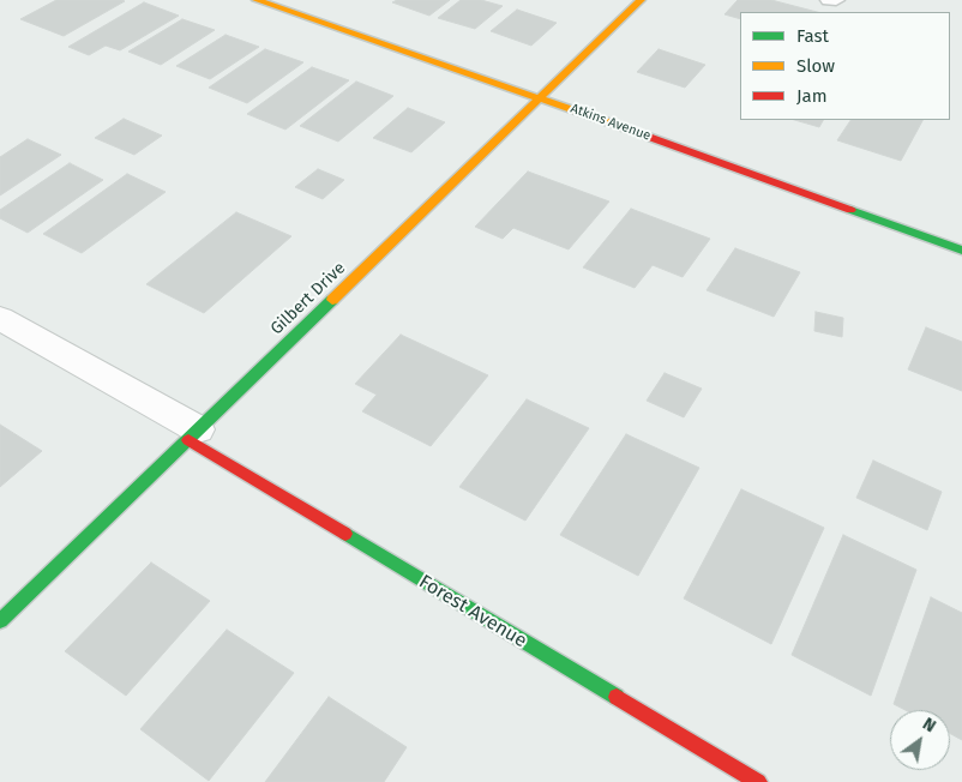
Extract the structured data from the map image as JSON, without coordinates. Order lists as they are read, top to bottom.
{
  "streets": {
    "street": ["Atkins Avenue", "Gilbert Drive", "Forest Avenue"]
  },
  "crossings": [
    ["Atkins Avenue", "Gilbert Drive"],
    ["Gilbert Drive", "Forest Avenue"]
  ],
  "legend": ["Fast", "Slow", "Jam"],
  "north": "top right"
}
